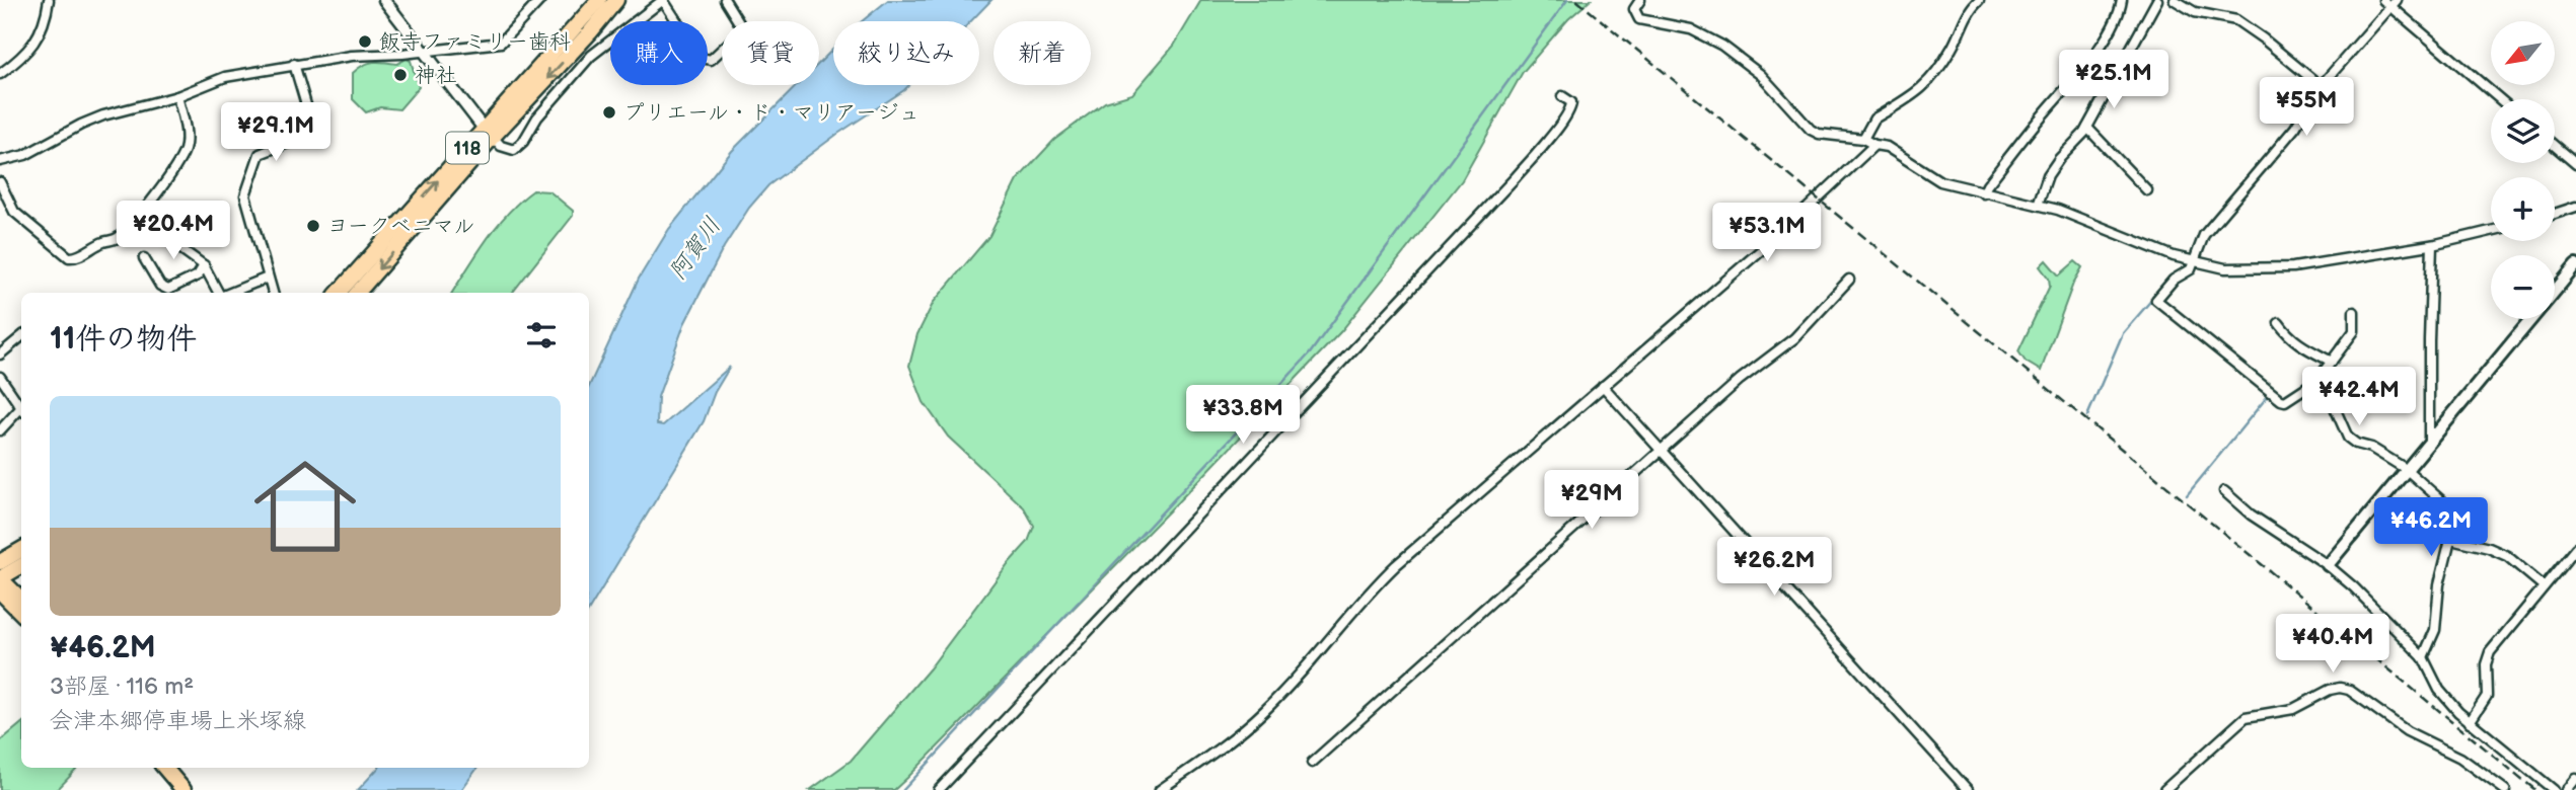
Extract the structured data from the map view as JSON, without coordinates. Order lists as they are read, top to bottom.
{
  "streets": {
    "highway": ["118"]
  },
  "water": ["阿賀川"],
  "places": [
    "飯寺ファミリー歯科",
    "神社",
    "プリエール・ド・マリアージュ",
    "ヨークベニマル"
  ],
  "north": "bottom left",
  "page": {
    "map_buttons": ["+", "−"],
    "chip": [
      "購入",
      "賃貸",
      "絞り込み",
      "新着"
    ],
    "price": [
      "¥25.1M",
      "¥55M",
      "¥29.1M",
      "¥20.4M",
      "¥53.1M",
      "¥42.4M",
      "¥33.8M",
      "¥29M",
      "¥46.2M",
      "¥26.2M",
      "¥40.4M"
    ],
    "heading": "11件の物件",
    "list": [
      {
        "name": "¥46.2M",
        "note": "3部屋 · 116 m² · 会津本郷停車場上米塚線"
      }
    ]
  }
}
